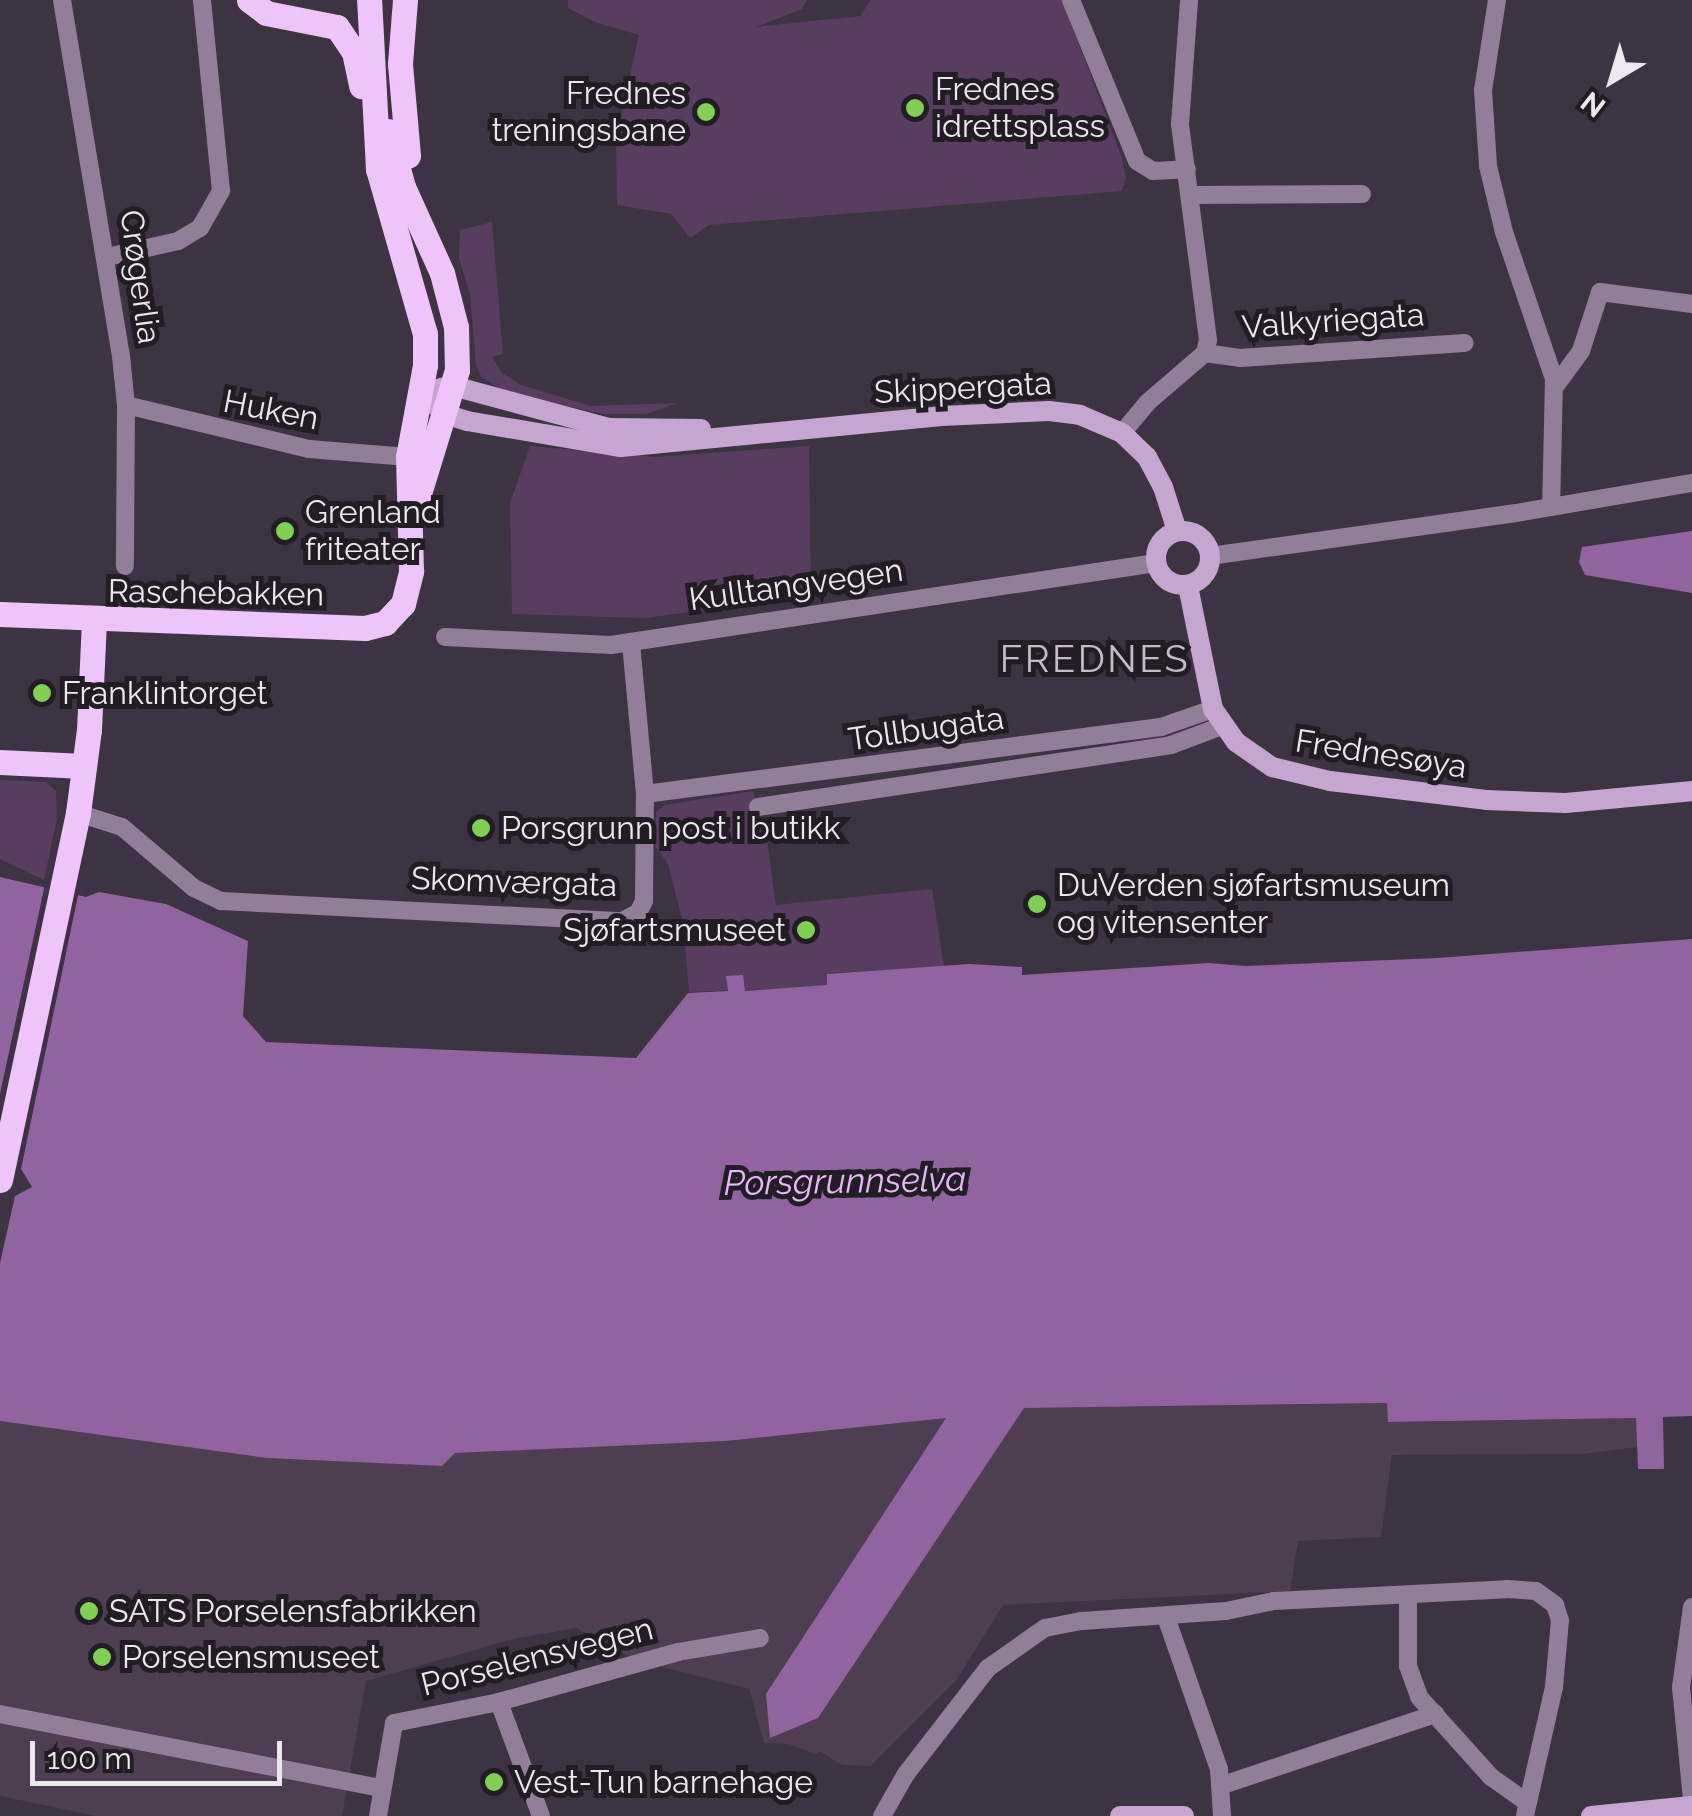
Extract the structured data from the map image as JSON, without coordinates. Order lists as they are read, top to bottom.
{
  "streets": {
    "main road": ["Raschebakken"],
    "street": [
      "Crøgerlia",
      "Valkyriegata",
      "Skippergata",
      "Huken",
      "Kulltangvegen",
      "Tollbugata",
      "Frednesøya",
      "Skomværgata",
      "Porselensvegen"
    ]
  },
  "crossings": [
    ["Crøgerlia", "Huken"],
    ["Skippergata", "Kulltangvegen"],
    ["Skippergata", "Raschebakken"],
    ["Huken", "Raschebakken"],
    ["Kulltangvegen", "Skomværgata"],
    ["Raschebakken", "Skomværgata"],
    ["Tollbugata", "Frednesøya"],
    ["Tollbugata", "Skomværgata"]
  ],
  "districts": ["FREDNES"],
  "water": ["Porsgrunnselva"],
  "places": [
    "Frednes idrettsplass",
    "Frednes treningsbane",
    "Grenland friteater",
    "Franklintorget",
    "Porsgrunn post i butikk",
    "DuVerden sjøfartsmuseum og vitensenter",
    "Sjøfartsmuseet",
    "SATS Porselensfabrikken",
    "Porselensmuseet",
    "Vest-Tun barnehage"
  ],
  "scale_bar": "100 m",
  "north": "bottom left"
}
